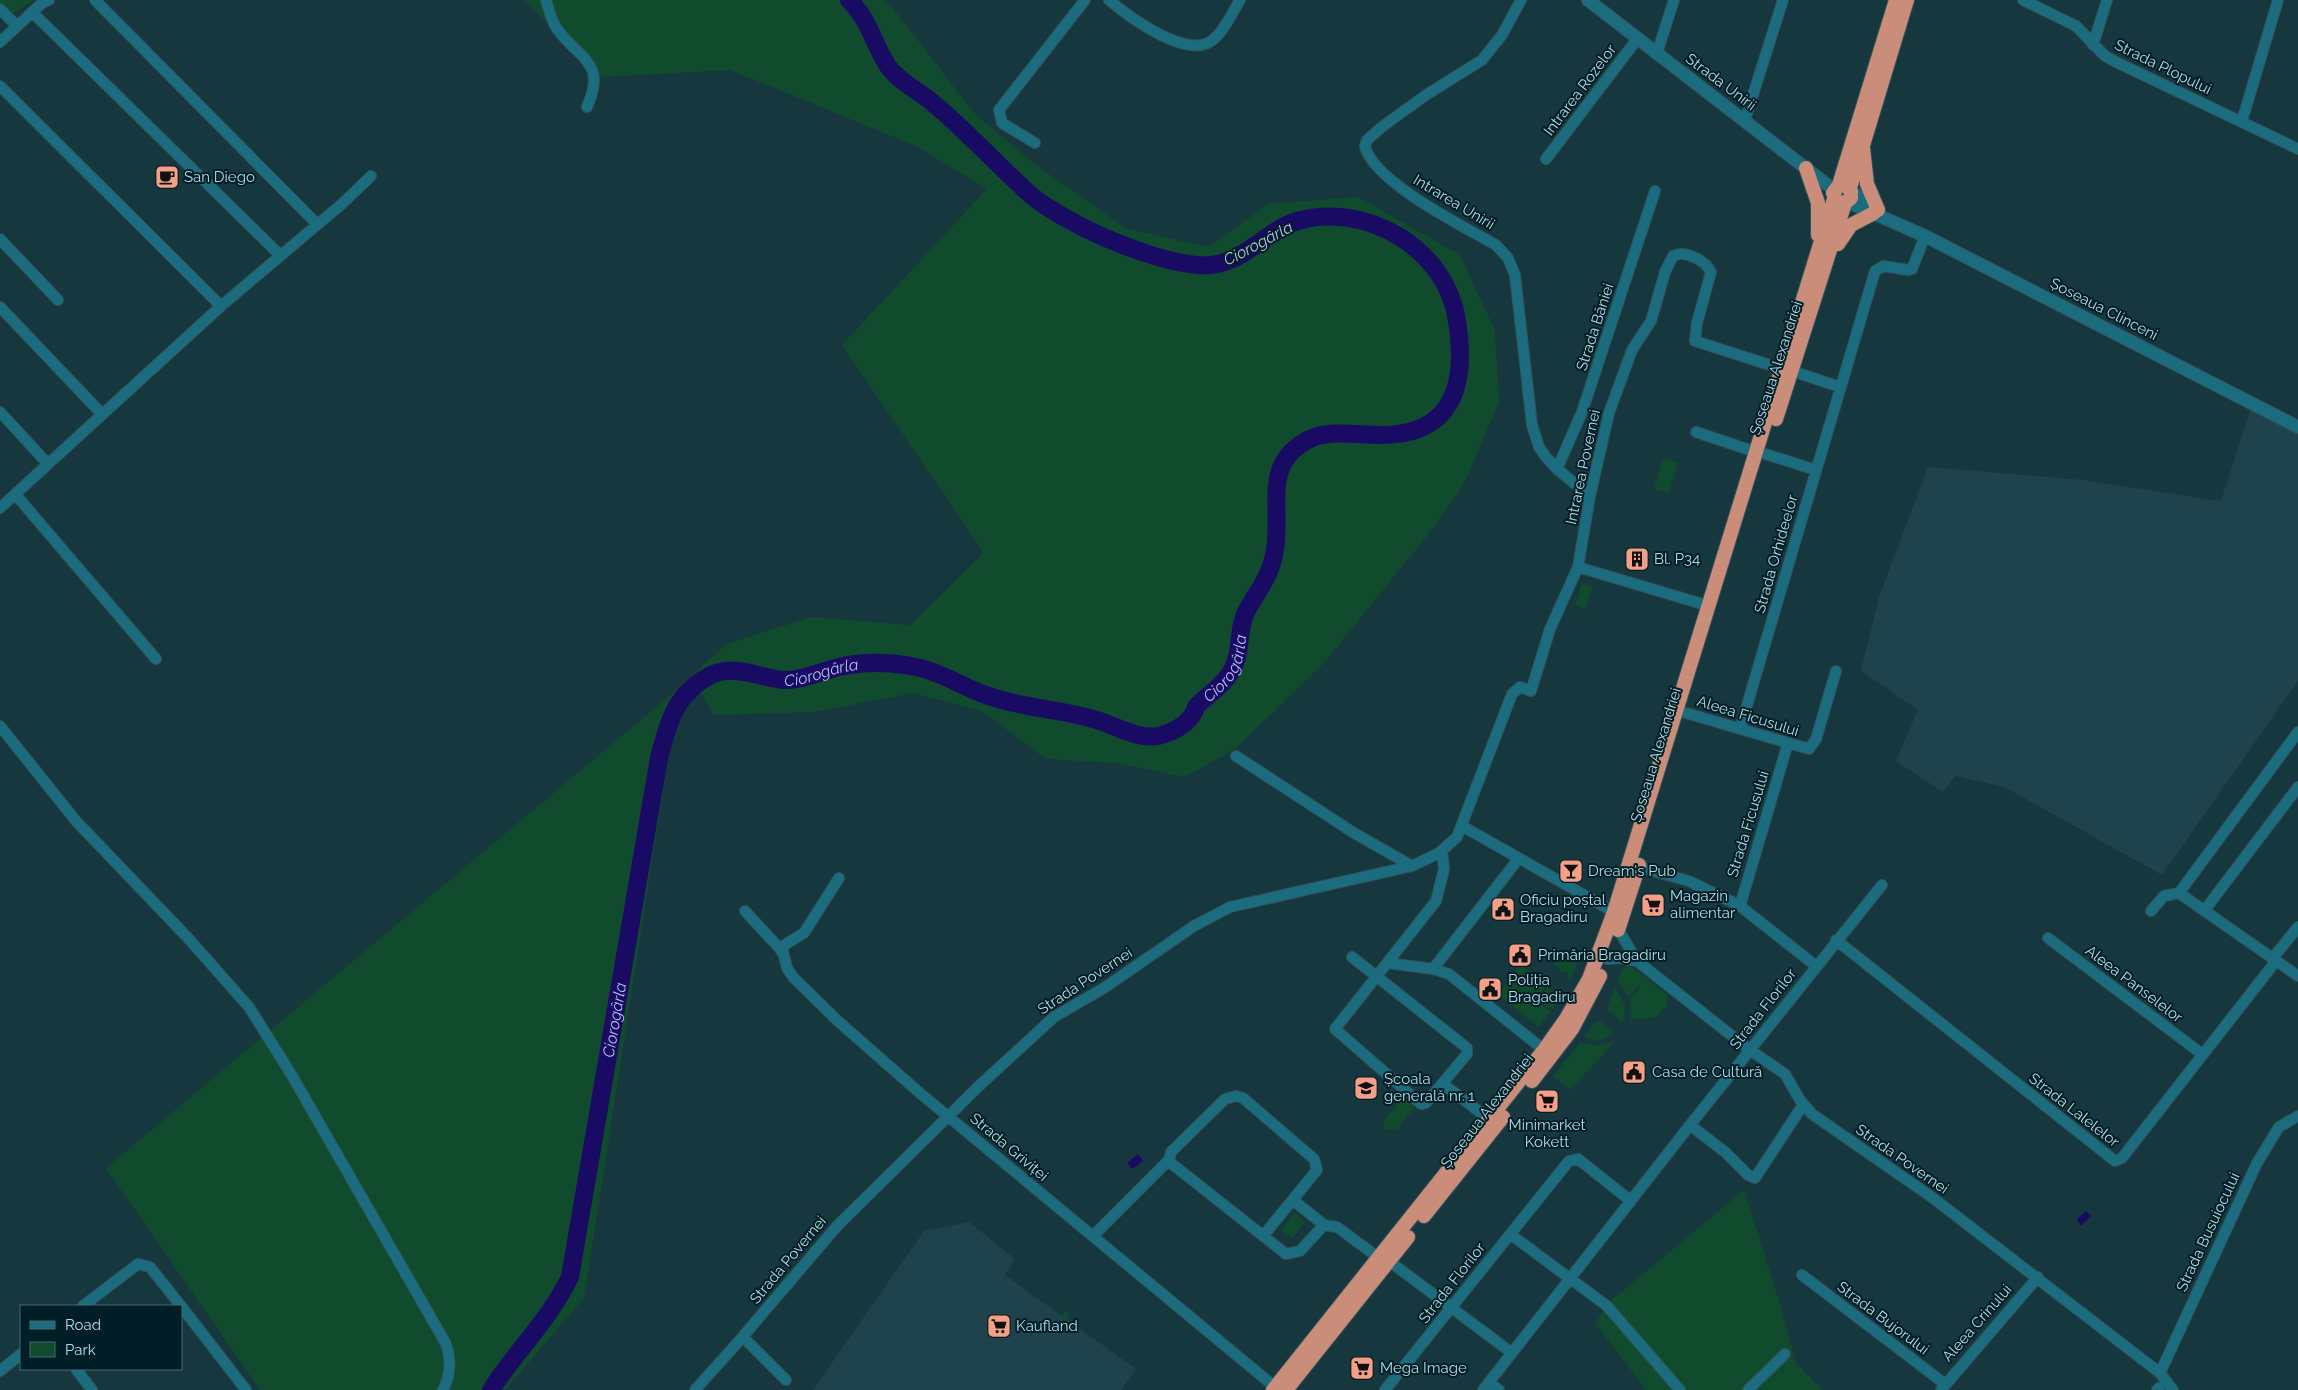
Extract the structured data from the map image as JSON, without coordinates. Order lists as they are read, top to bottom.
{
  "streets": {
    "highway": ["Șoseaua Alexandriei"],
    "main road": ["Strada Unirii", "Șoseaua Clinceni"],
    "street": [
      "Strada Plopului",
      "Intrarea Rozelor",
      "Intrarea Unirii",
      "Strada Băniei",
      "Intrarea Povernei",
      "Strada Orhideelor",
      "Aleea Ficusului",
      "Strada Ficusului",
      "Strada Povernei",
      "Aleea Panselelor",
      "Strada Florilor",
      "Strada Lalelelor",
      "Strada Griviței",
      "Strada Busuiocului",
      "Strada Bujorului",
      "Aleea Crinului"
    ]
  },
  "crossings": [
    ["Strada Unirii", "Intrarea Rozelor"],
    ["Strada Unirii", "Șoseaua Clinceni"],
    ["Strada Unirii", "Șoseaua Alexandriei"],
    ["Intrarea Unirii", "Strada Băniei"],
    ["Șoseaua Clinceni", "Șoseaua Alexandriei"],
    ["Șoseaua Clinceni", "Strada Orhideelor"],
    ["Șoseaua Alexandriei", "Intrarea Povernei"],
    ["Șoseaua Alexandriei", "Aleea Ficusului"],
    ["Șoseaua Alexandriei", "Strada Griviței"],
    ["Intrarea Povernei", "Strada Povernei"],
    ["Strada Orhideelor", "Aleea Ficusului"],
    ["Aleea Ficusului", "Strada Ficusului"],
    ["Strada Povernei", "Strada Florilor"],
    ["Strada Povernei", "Strada Griviței"],
    ["Strada Povernei", "Strada Busuiocului"],
    ["Strada Povernei", "Aleea Crinului"],
    ["Aleea Panselelor", "Strada Lalelelor"],
    ["Strada Florilor", "Strada Lalelelor"],
    ["Strada Bujorului", "Aleea Crinului"]
  ],
  "water": ["Ciorogârla"],
  "places": {
    "cafe": ["San Diego"],
    "building": ["Bl. P34"],
    "bar": ["Dream's Pub"],
    "supermarket": [
      "Magazin alimentar",
      "Minimarket Kokett",
      "Kaufland",
      "Mega Image"
    ],
    "public building": [
      "Oficiu poștal Bragadiru",
      "Primăria Bragadiru",
      "Poliția Bragadiru",
      "Casa de Cultură"
    ],
    "school or university": ["Școala generală nr. 1"]
  },
  "legend": ["Road", "Park"]
}
